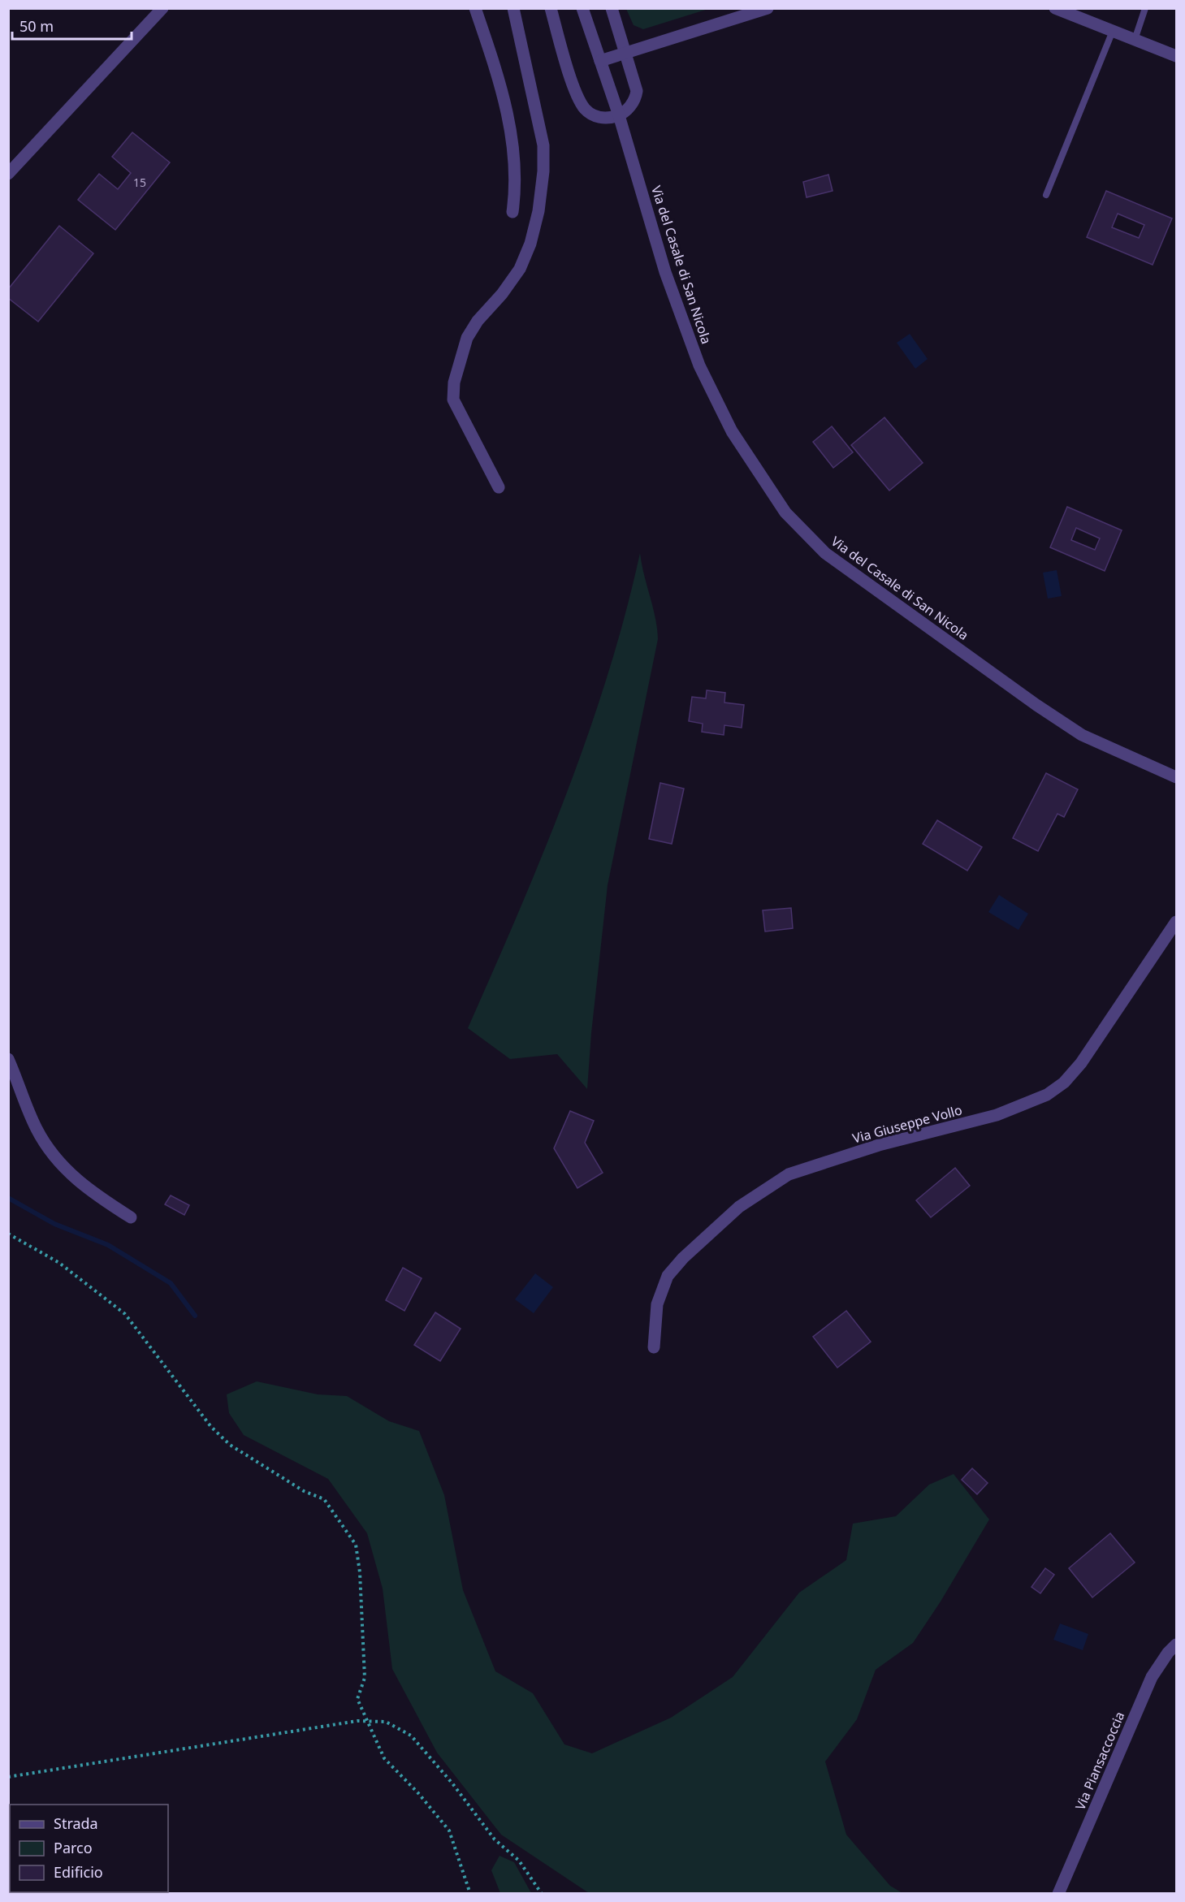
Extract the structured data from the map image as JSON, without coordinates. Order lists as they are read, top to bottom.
{
  "streets": {
    "street": ["Via del Casale di San Nicola", "Via Giuseppe Vollo", "Via Piansaccoccia"]
  },
  "house_numbers": ["15"],
  "legend": ["Strada", "Parco", "Edificio"],
  "scale_bar": "50 m"
}
